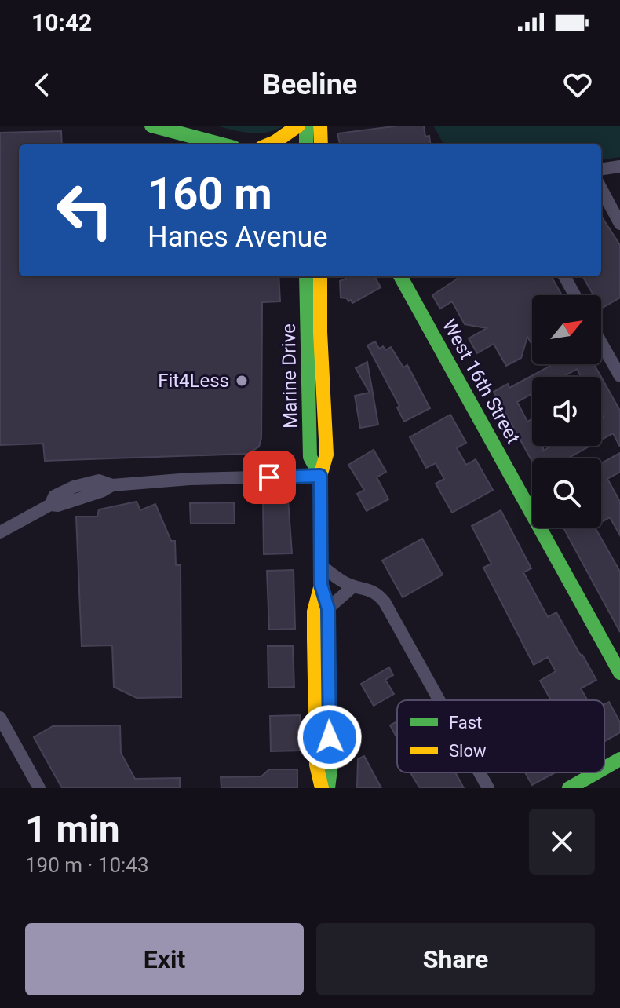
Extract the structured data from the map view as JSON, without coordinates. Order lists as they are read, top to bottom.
{
  "streets": {
    "main road": ["Marine Drive", "West 16th Street"]
  },
  "places": ["Fit4Less"],
  "legend": ["Fast", "Slow"],
  "north": "top right",
  "page": {
    "status": "10:42",
    "header": "Beeline",
    "turn": ["160 m", "Hanes Avenue"],
    "heading": ["1 min", "190 m · 10:43"],
    "buttons": ["Exit", "Share"]
  }
}
